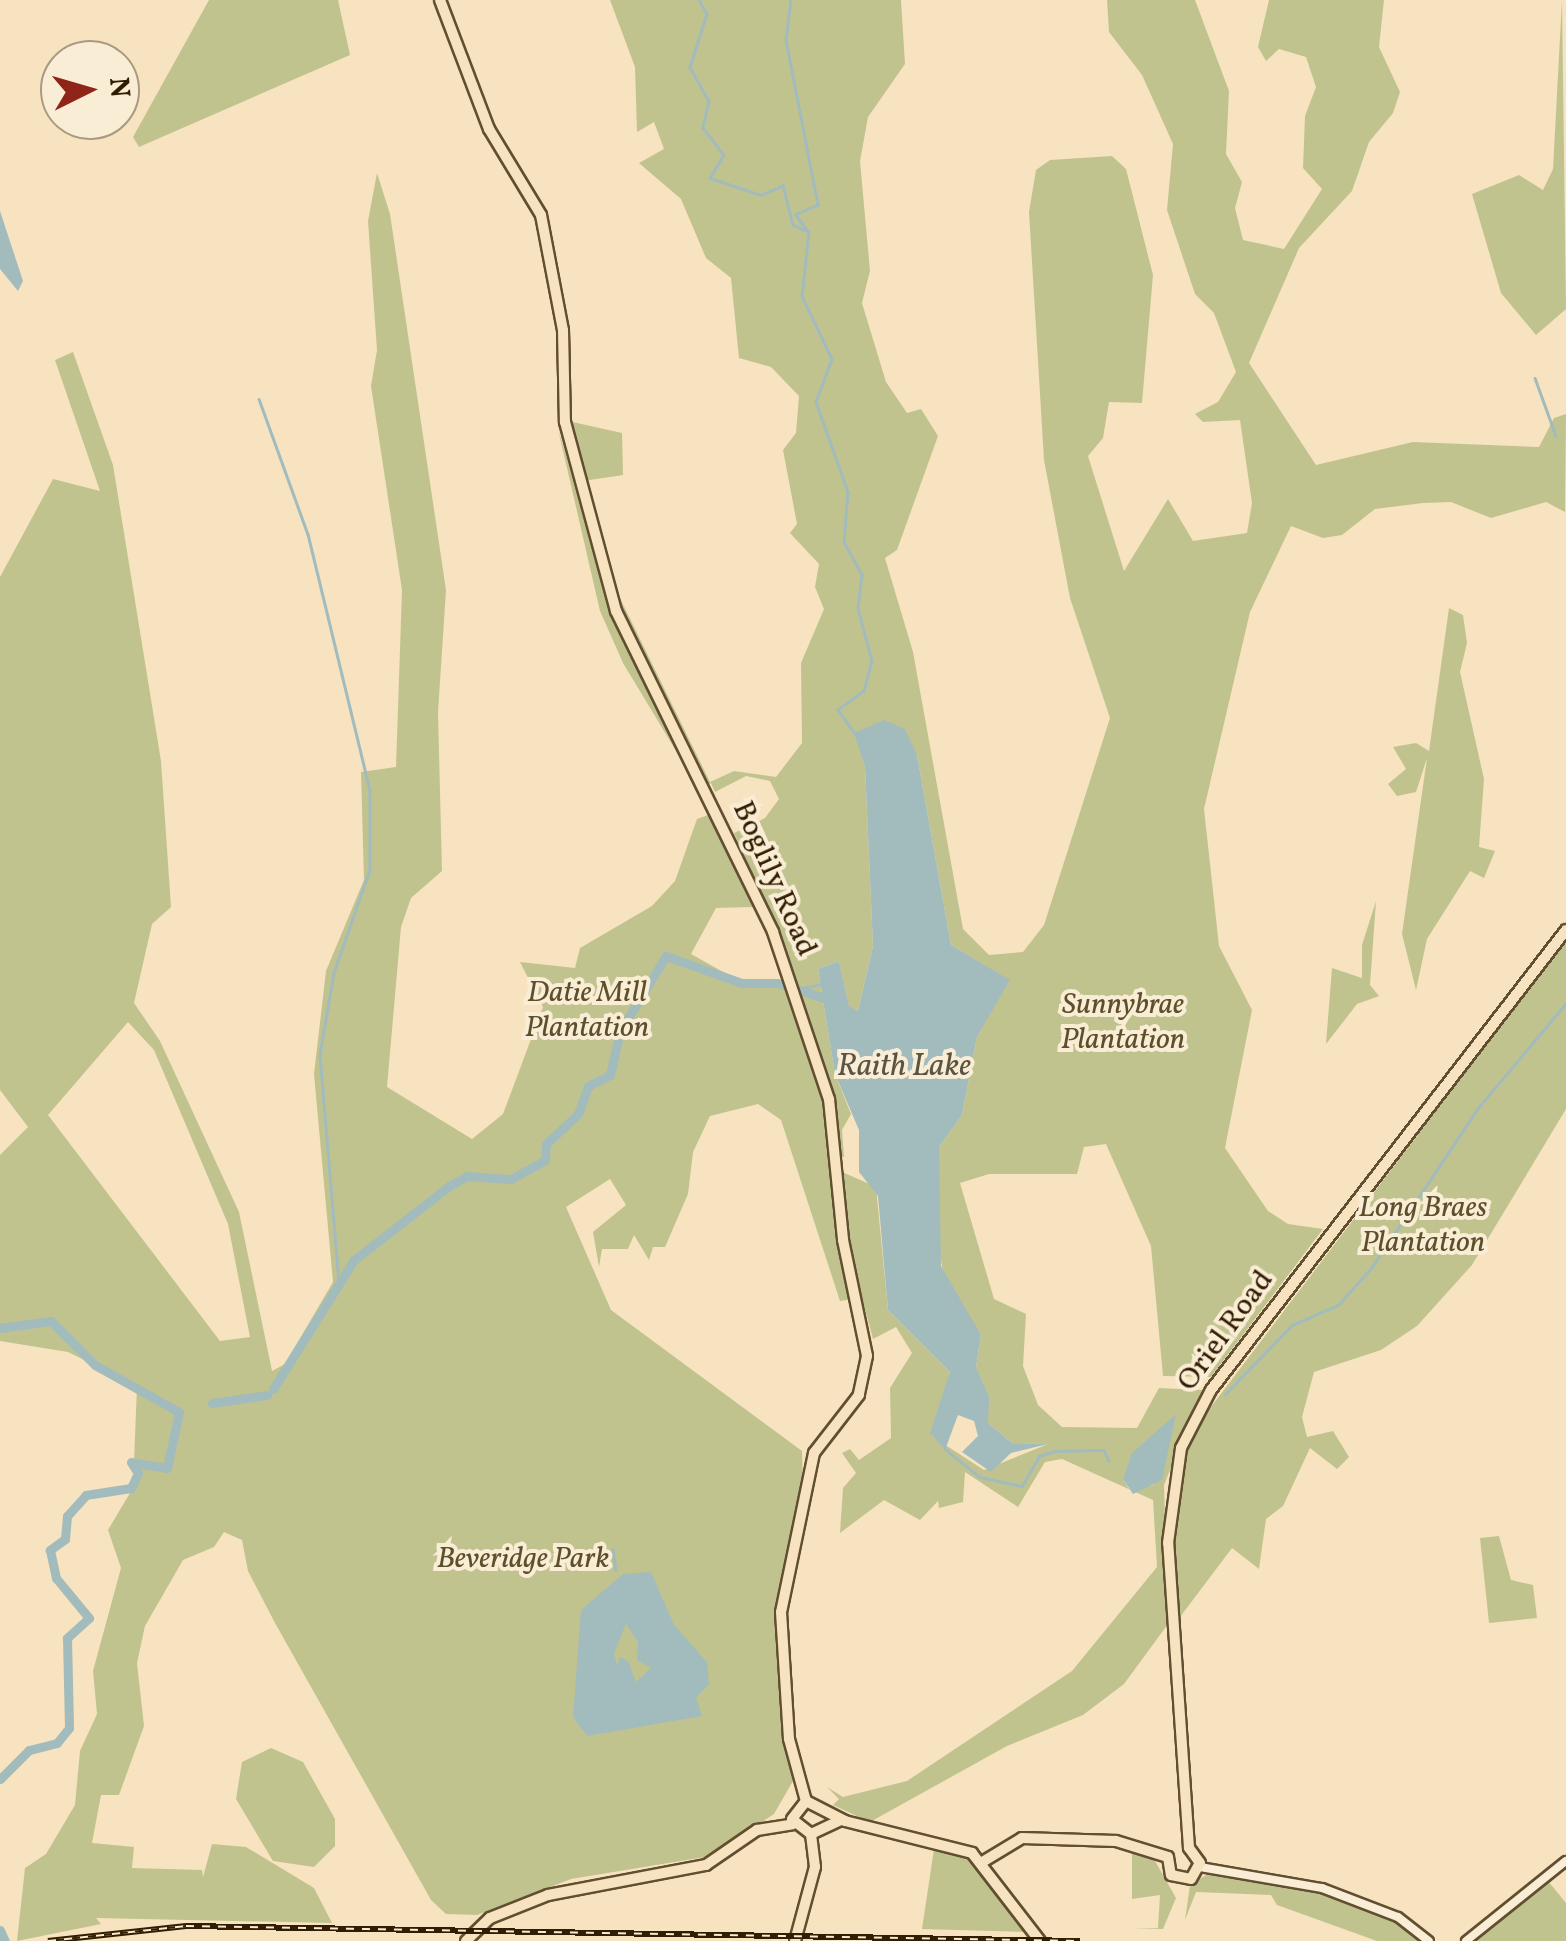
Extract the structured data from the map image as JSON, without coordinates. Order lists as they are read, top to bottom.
{
  "streets": {
    "main road": ["Boglily Road", "Oriel Road"]
  },
  "water": ["Raith Lake"],
  "parks": [
    "Datie Mill Plantation",
    "Sunnybrae Plantation",
    "Long Braes Plantation",
    "Beveridge Park"
  ],
  "north": "right"
}
